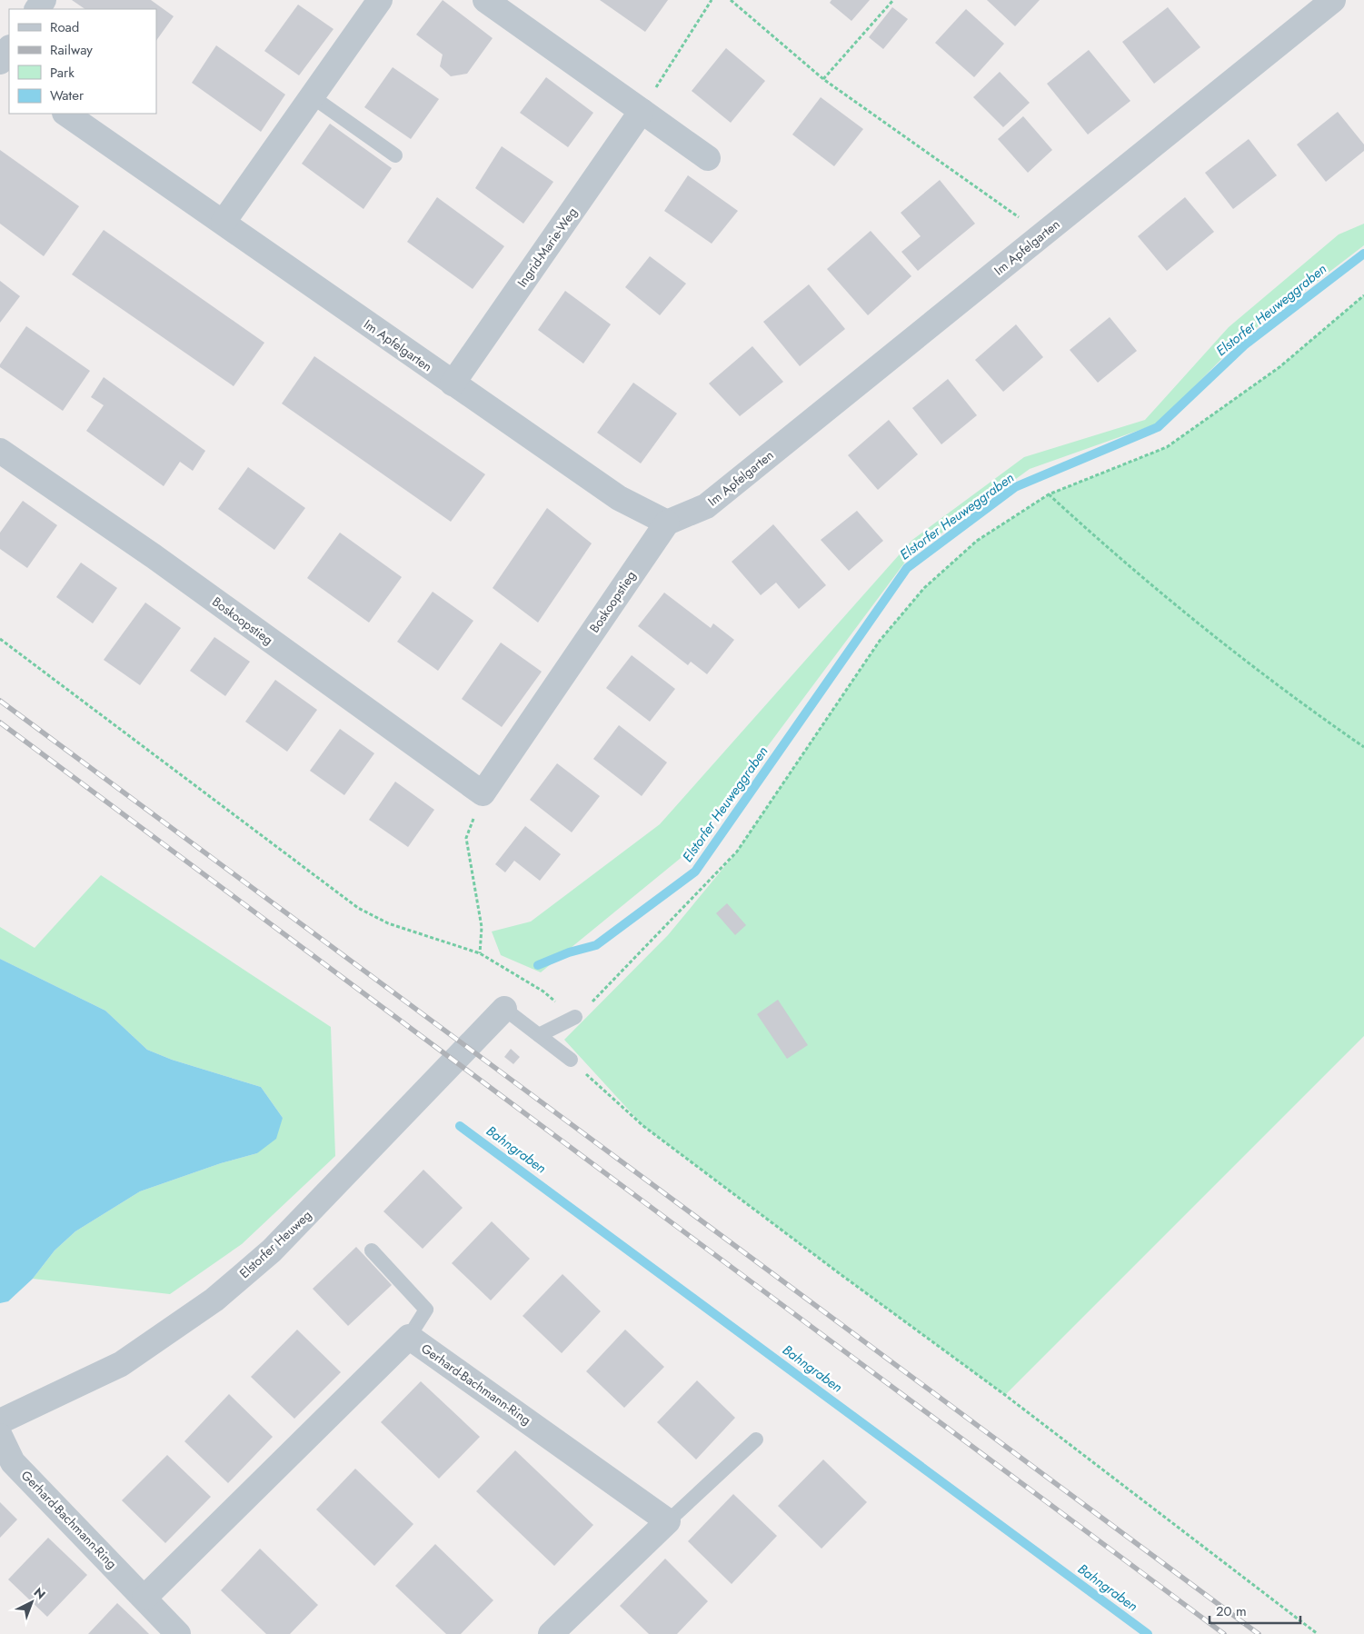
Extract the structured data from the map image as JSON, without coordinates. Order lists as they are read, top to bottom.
{
  "streets": {
    "street": [
      "Ingrid-Marie-Weg",
      "Im Apfelgarten",
      "Boskoopstieg",
      "Elstorfer Heuweg",
      "Gerhard-Bachmann-Ring"
    ]
  },
  "crossings": [
    ["Ingrid-Marie-Weg", "Im Apfelgarten"],
    ["Im Apfelgarten", "Boskoopstieg"]
  ],
  "water": ["Elstorfer Heuweggraben", "Bahngraben"],
  "legend": [
    "Road",
    "Railway",
    "Park",
    "Water"
  ],
  "scale_bar": "20 m",
  "north": "top right"
}
